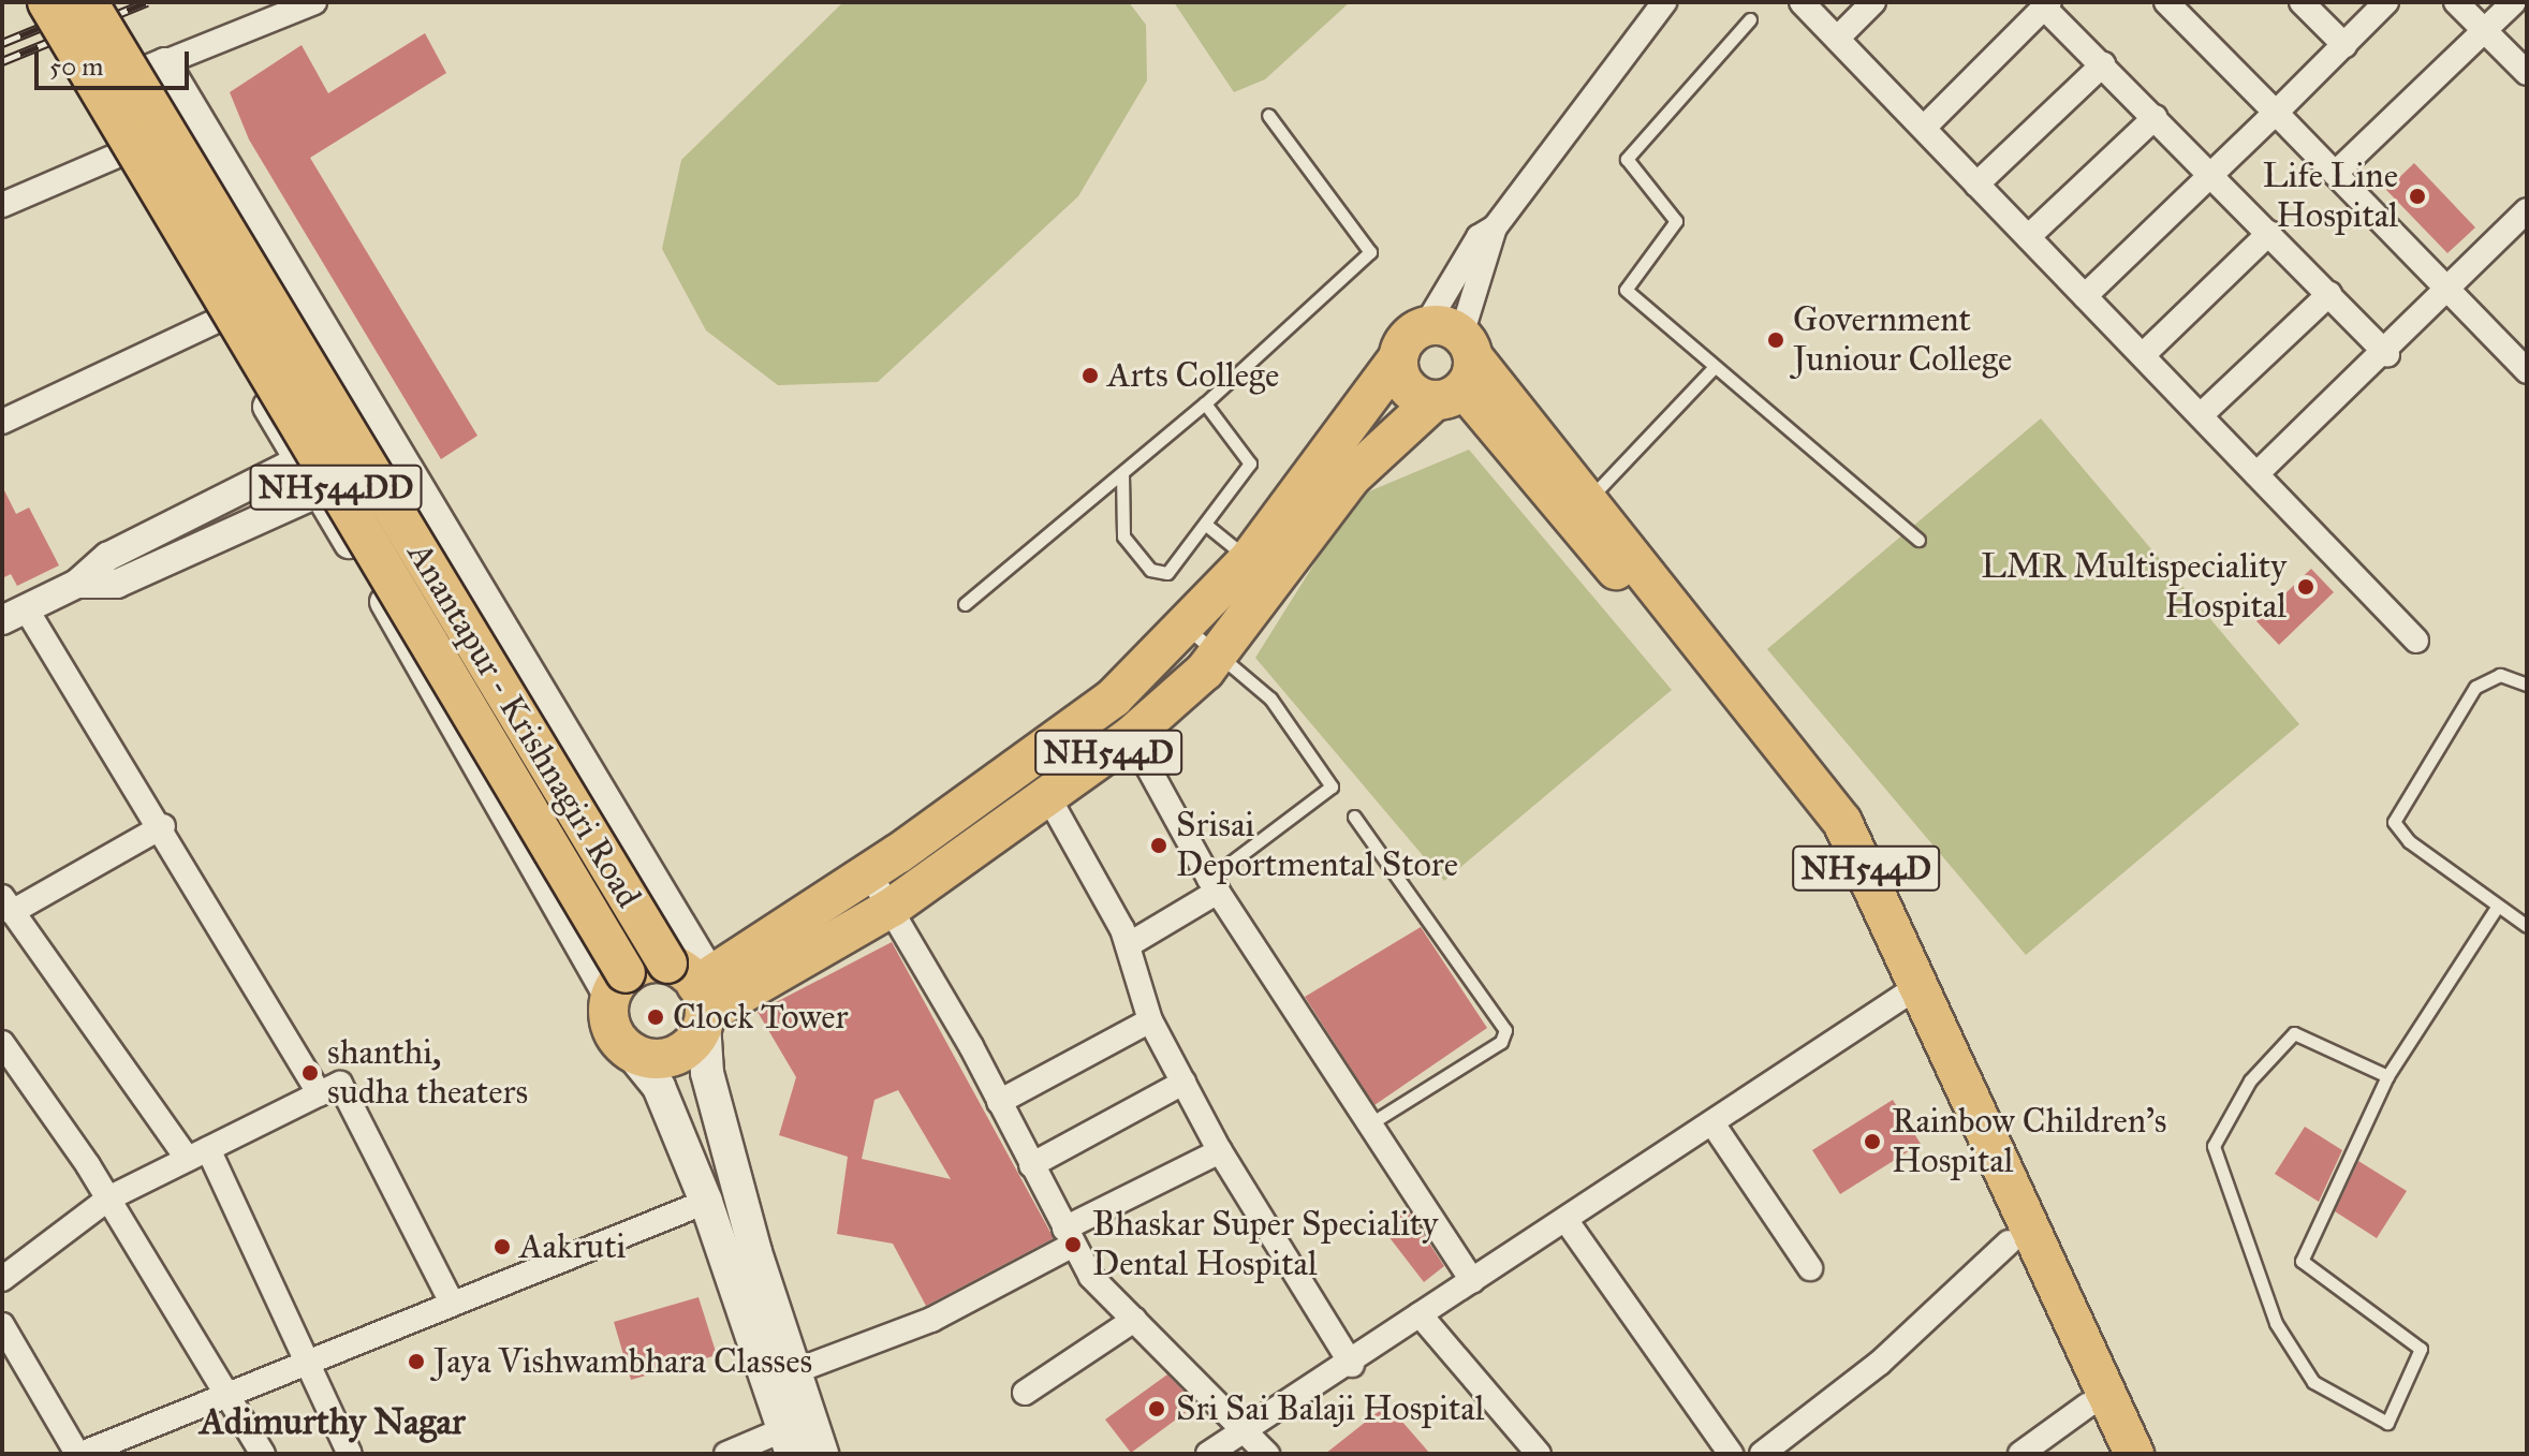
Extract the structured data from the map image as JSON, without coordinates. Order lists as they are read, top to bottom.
{
  "streets": {
    "highway": ["NH544DD", "Anantapur - Krishnagiri Road", "NH544D"]
  },
  "crossings": [
    ["NH544DD", "NH544D"],
    ["Anantapur - Krishnagiri Road", "NH544D"]
  ],
  "districts": ["Adimurthy Nagar"],
  "places": [
    "Life Line Hospital",
    "Government Juniour College",
    "Arts College",
    "LMR Multispeciality Hospital",
    "Srisai Deportmental Store",
    "Clock Tower",
    "shanthi, sudha theaters",
    "Rainbow Children's Hospital",
    "Bhaskar Super Speciality Dental Hospital",
    "Aakruti",
    "Jaya Vishwambhara Classes",
    "Sri Sai Balaji Hospital"
  ],
  "scale_bar": "50 m"
}
